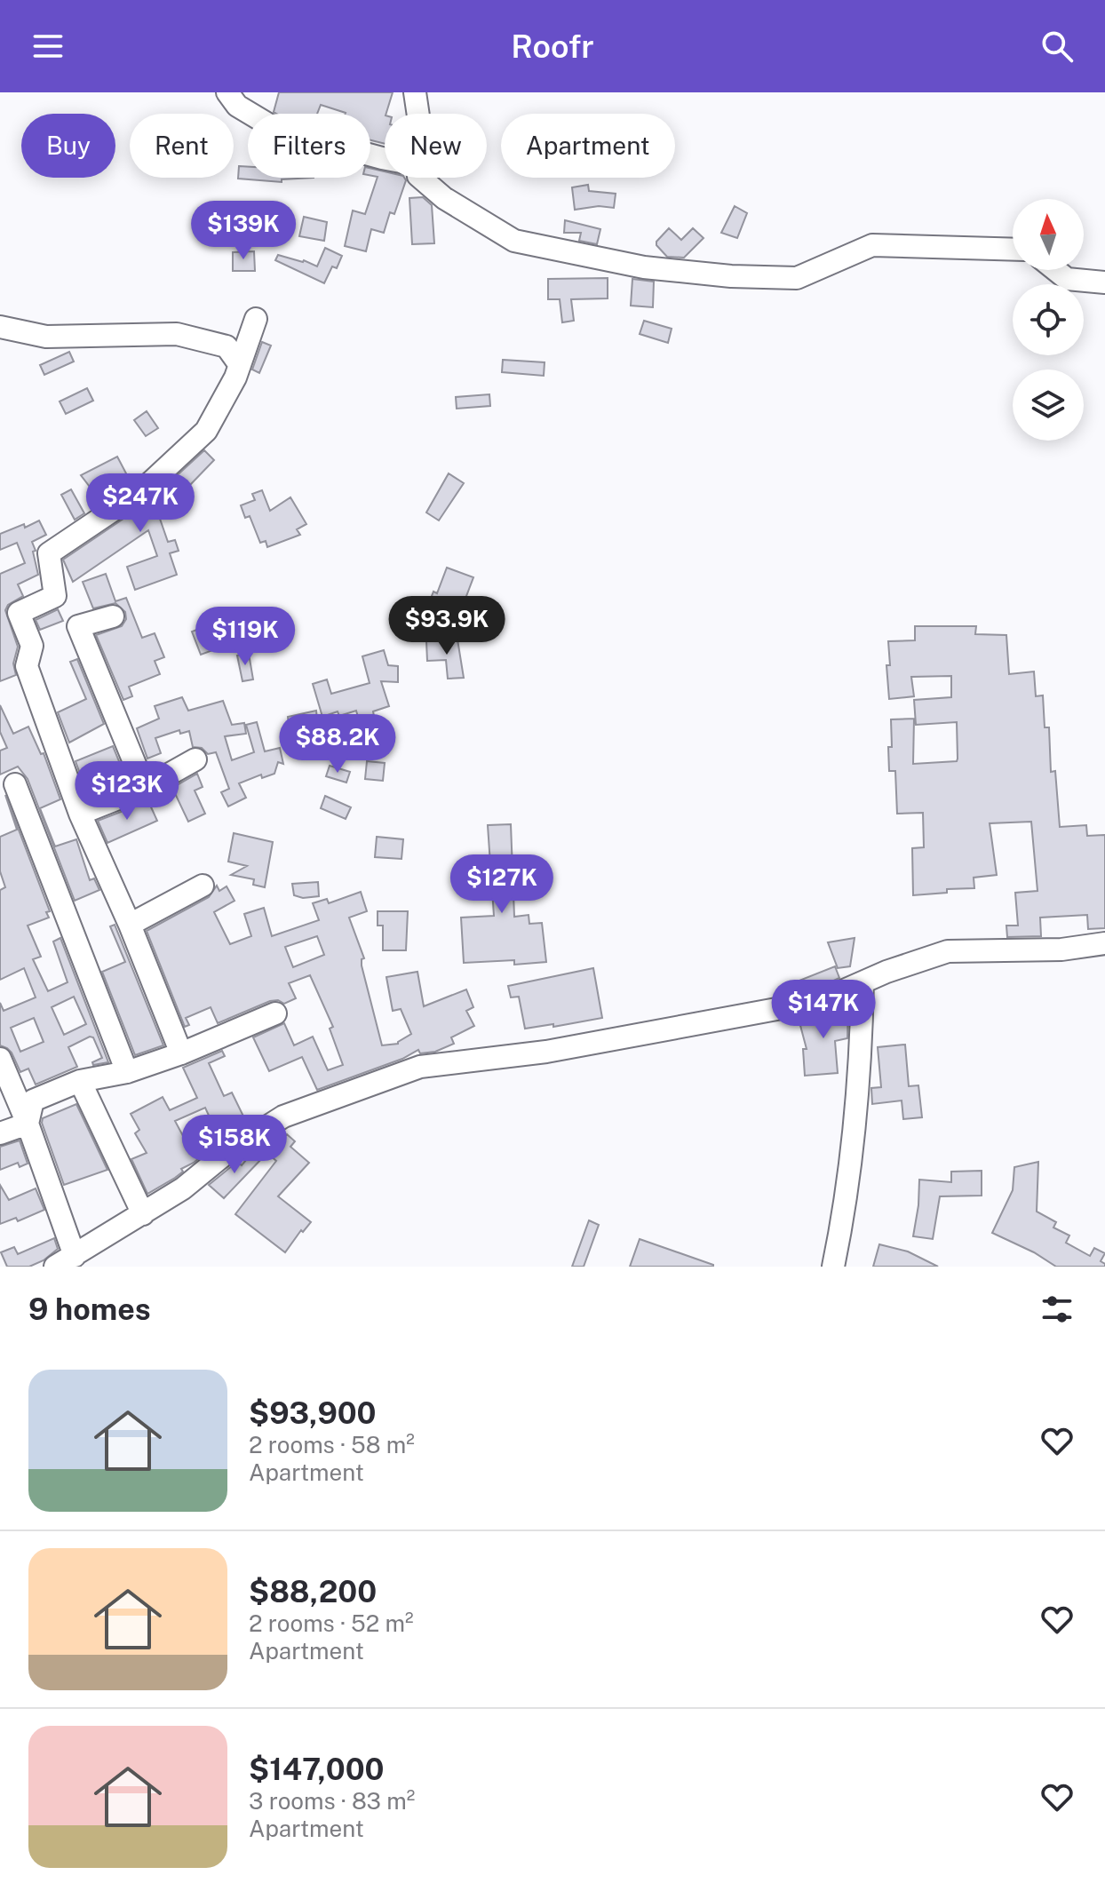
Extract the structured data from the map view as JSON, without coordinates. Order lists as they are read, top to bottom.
{
  "north": "top",
  "page": {
    "header": "Roofr",
    "chip": [
      "Buy",
      "Rent",
      "Filters",
      "New",
      "Apartment"
    ],
    "price": [
      "$139K",
      "$247K",
      "$93.9K",
      "$119K",
      "$88.2K",
      "$123K",
      "$127K",
      "$147K",
      "$158K"
    ],
    "heading": "9 homes",
    "list": [
      {
        "name": "$93,900",
        "note": "2 rooms · 58 m² · Apartment"
      },
      {
        "name": "$88,200",
        "note": "2 rooms · 52 m² · Apartment"
      },
      {
        "name": "$147,000",
        "note": "3 rooms · 83 m² · Apartment"
      }
    ]
  }
}
